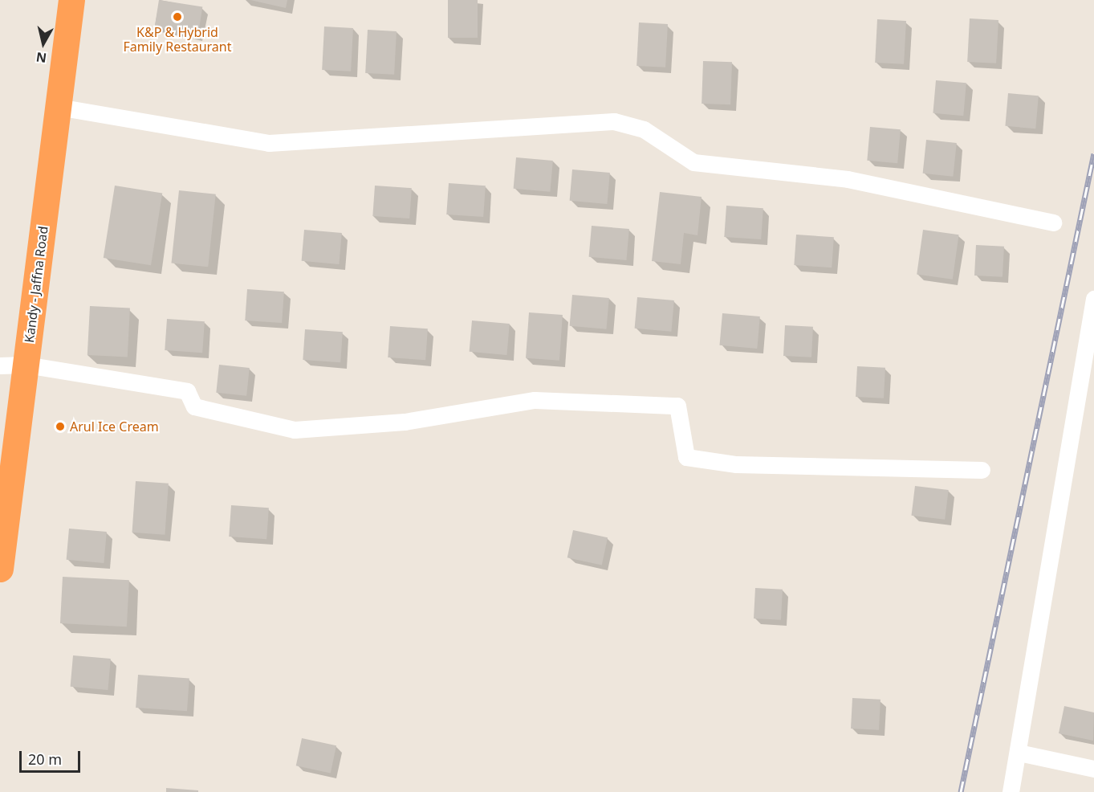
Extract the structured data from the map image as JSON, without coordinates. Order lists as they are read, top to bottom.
{
  "streets": {
    "highway": ["Kandy - Jaffna Road"]
  },
  "places": ["K&P & Hybrid Family Restaurant", "Arul Ice Cream"],
  "scale_bar": "20 m",
  "north": "bottom"
}
